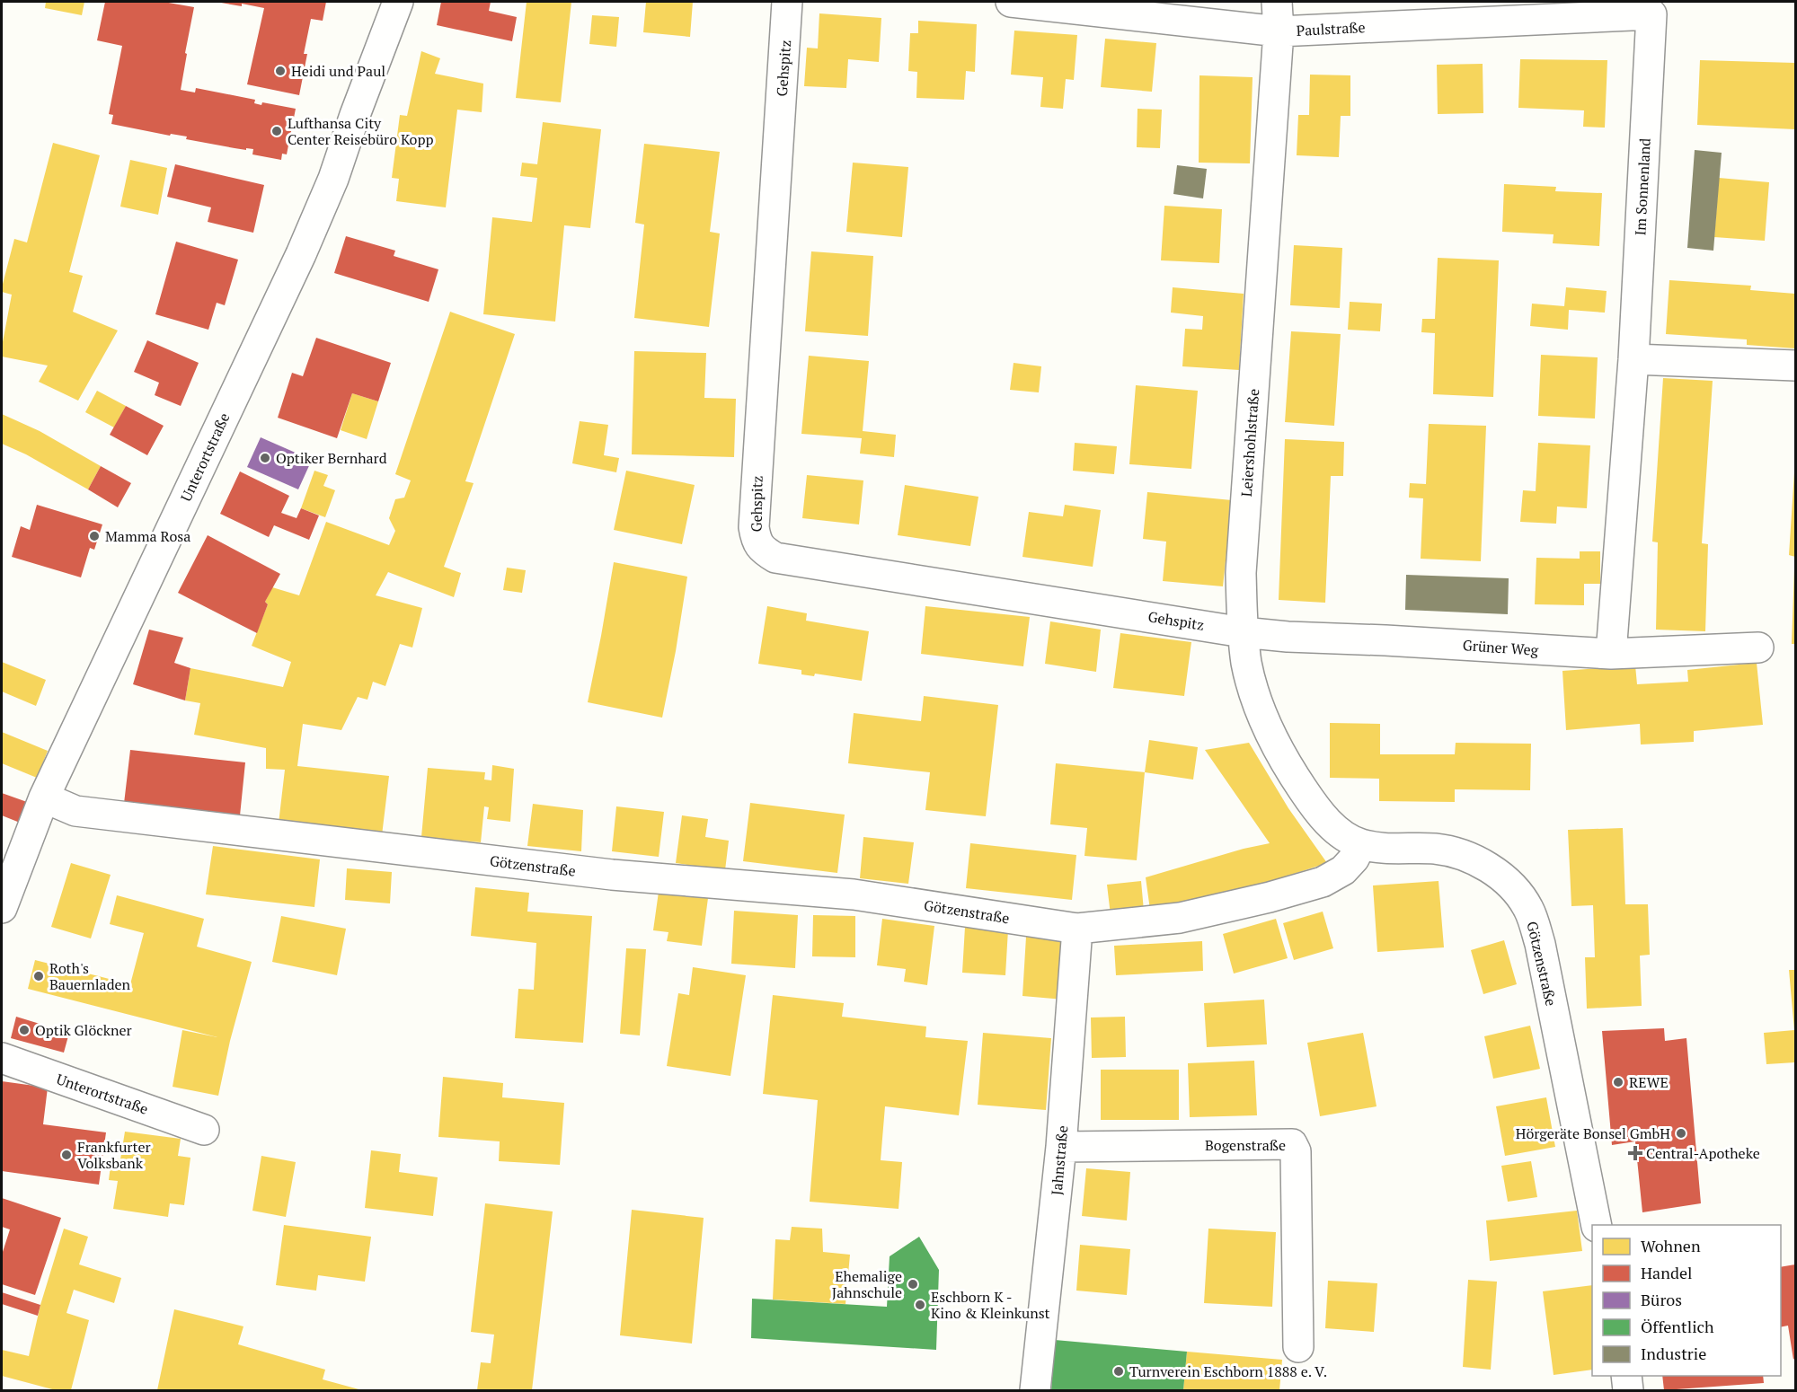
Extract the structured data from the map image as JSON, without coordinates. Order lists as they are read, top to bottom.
{
  "streets": {
    "street": [
      "Paulstraße",
      "Gehspitz",
      "Im Sonnenland",
      "Leiershohlstraße",
      "Unterortstraße",
      "Grüner Weg",
      "Götzenstraße",
      "Bogenstraße",
      "Jahnstraße"
    ]
  },
  "crossings": [
    ["Paulstraße", "Im Sonnenland"],
    ["Paulstraße", "Leiershohlstraße"],
    ["Gehspitz", "Leiershohlstraße"],
    ["Gehspitz", "Grüner Weg"],
    ["Im Sonnenland", "Grüner Weg"],
    ["Leiershohlstraße", "Grüner Weg"],
    ["Leiershohlstraße", "Götzenstraße"],
    ["Unterortstraße", "Götzenstraße"],
    ["Götzenstraße", "Jahnstraße"],
    ["Bogenstraße", "Jahnstraße"]
  ],
  "places": {
    "other": [
      "Heidi und Paul",
      "Lufthansa City Center Reisebüro Kopp",
      "Optiker Bernhard",
      "Mamma Rosa",
      "Roth's Bauernladen",
      "Optik Glöckner",
      "REWE",
      "Hörgeräte Bonsel GmbH",
      "Frankfurter Volksbank",
      "Ehemalige Jahnschule",
      "Eschborn K - Kino & Kleinkunst",
      "Turnverein Eschborn 1888 e. V."
    ],
    "health": ["Central-Apotheke"]
  },
  "legend": [
    "Wohnen",
    "Handel",
    "Büros",
    "Öffentlich",
    "Industrie"
  ]
}
